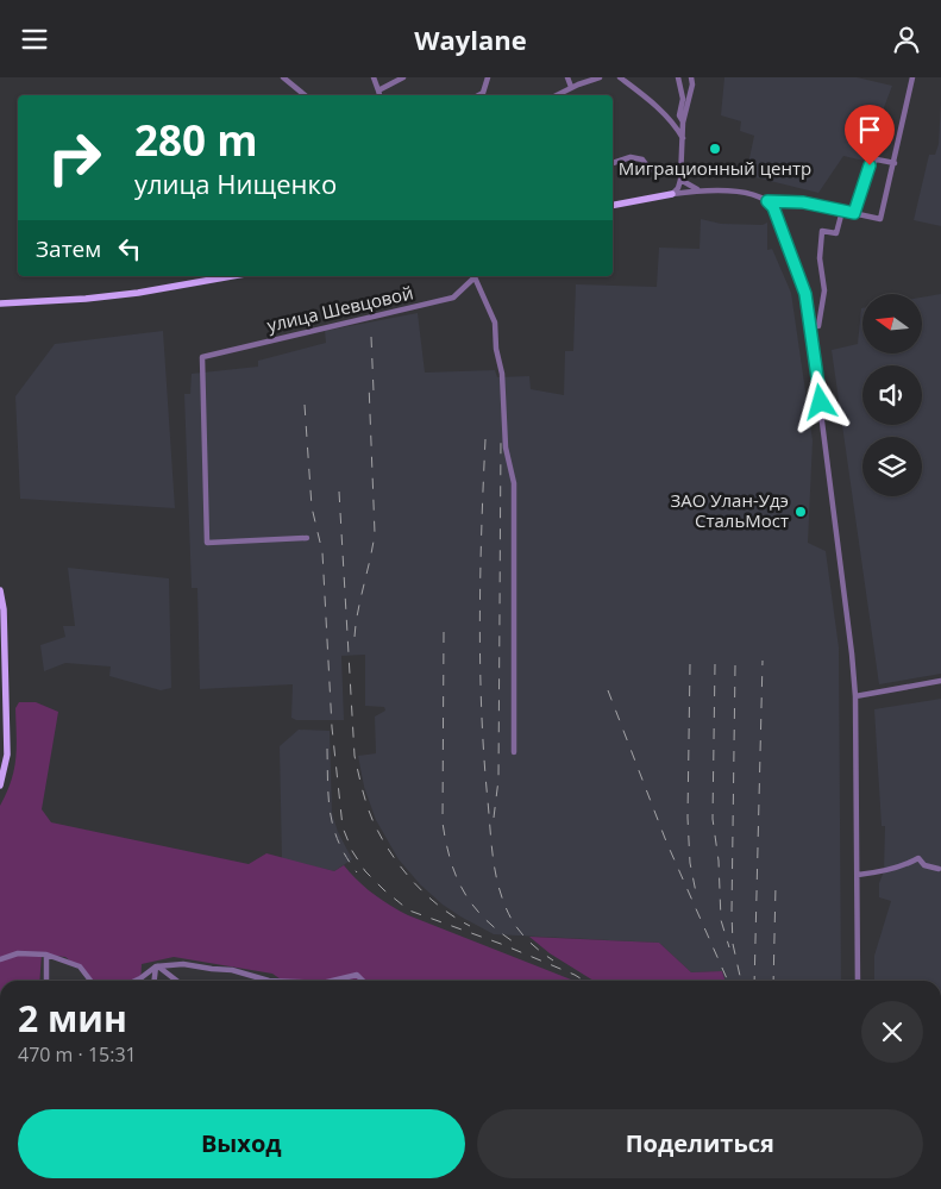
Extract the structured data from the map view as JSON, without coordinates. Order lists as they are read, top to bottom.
{
  "streets": {
    "street": ["улица Шевцовой"]
  },
  "places": ["Миграционный центр", "ЗАО Улан-Удэ СтальМост"],
  "north": "left",
  "page": {
    "header": "Waylane",
    "turn": ["280 m", "улица Нищенко"],
    "then": "Затем",
    "heading": ["2 мин", "470 m · 15:31"],
    "buttons": ["Выход", "Поделиться"]
  }
}
